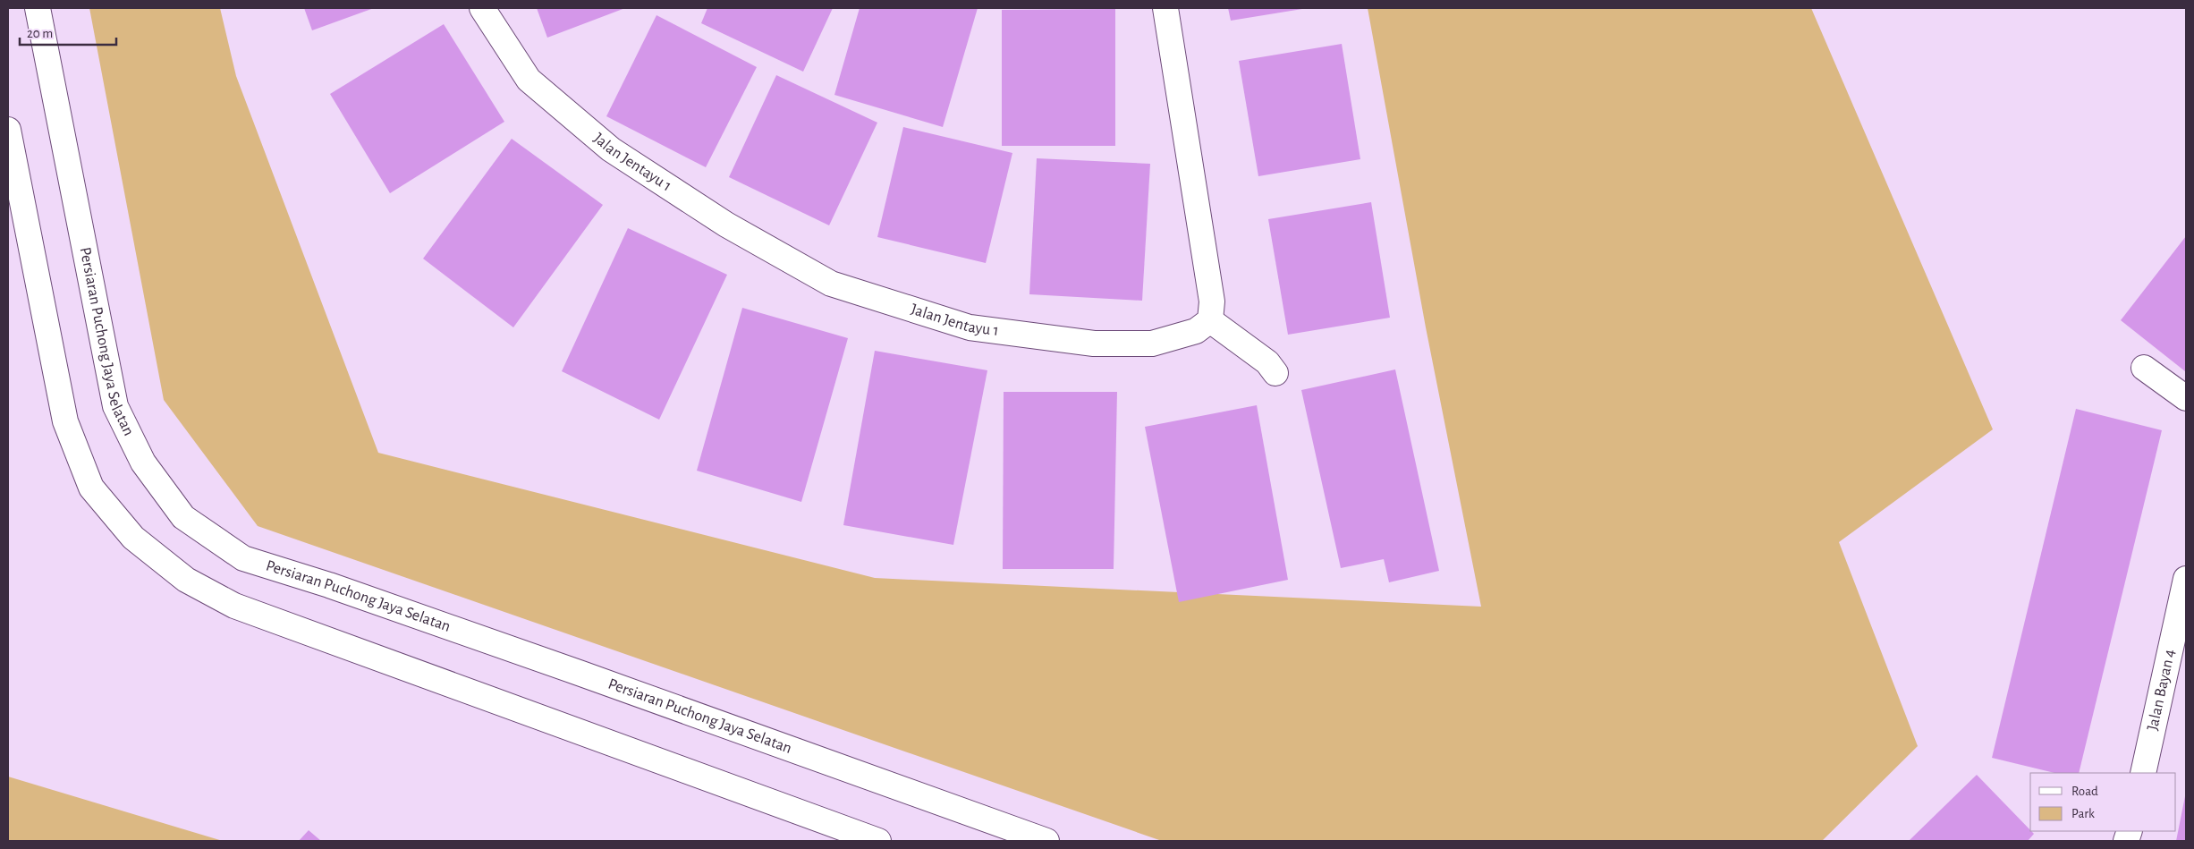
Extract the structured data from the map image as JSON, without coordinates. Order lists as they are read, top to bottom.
{
  "streets": {
    "main road": ["Jalan Jentayu 1", "Persiaran Puchong Jaya Selatan", "Jalan Bayan 4"]
  },
  "legend": ["Road", "Park"],
  "scale_bar": "20 m"
}
